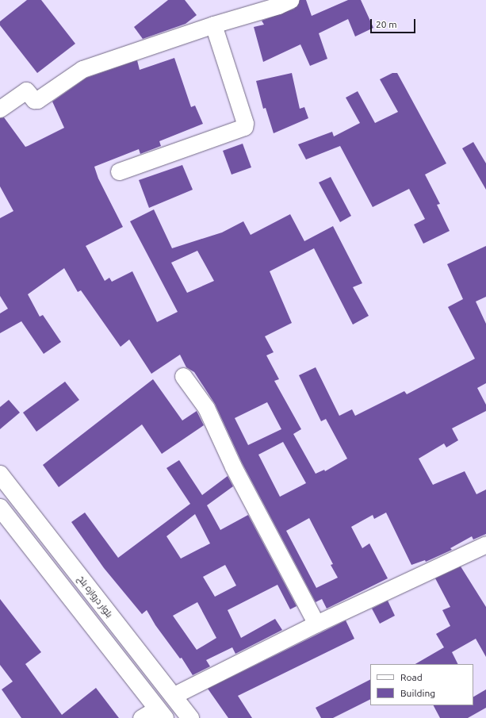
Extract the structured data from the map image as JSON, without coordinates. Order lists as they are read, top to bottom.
{
  "streets": {
    "main road": ["بلوار دروازه بلخ"]
  },
  "legend": ["Road", "Building"],
  "scale_bar": "20 m"
}
